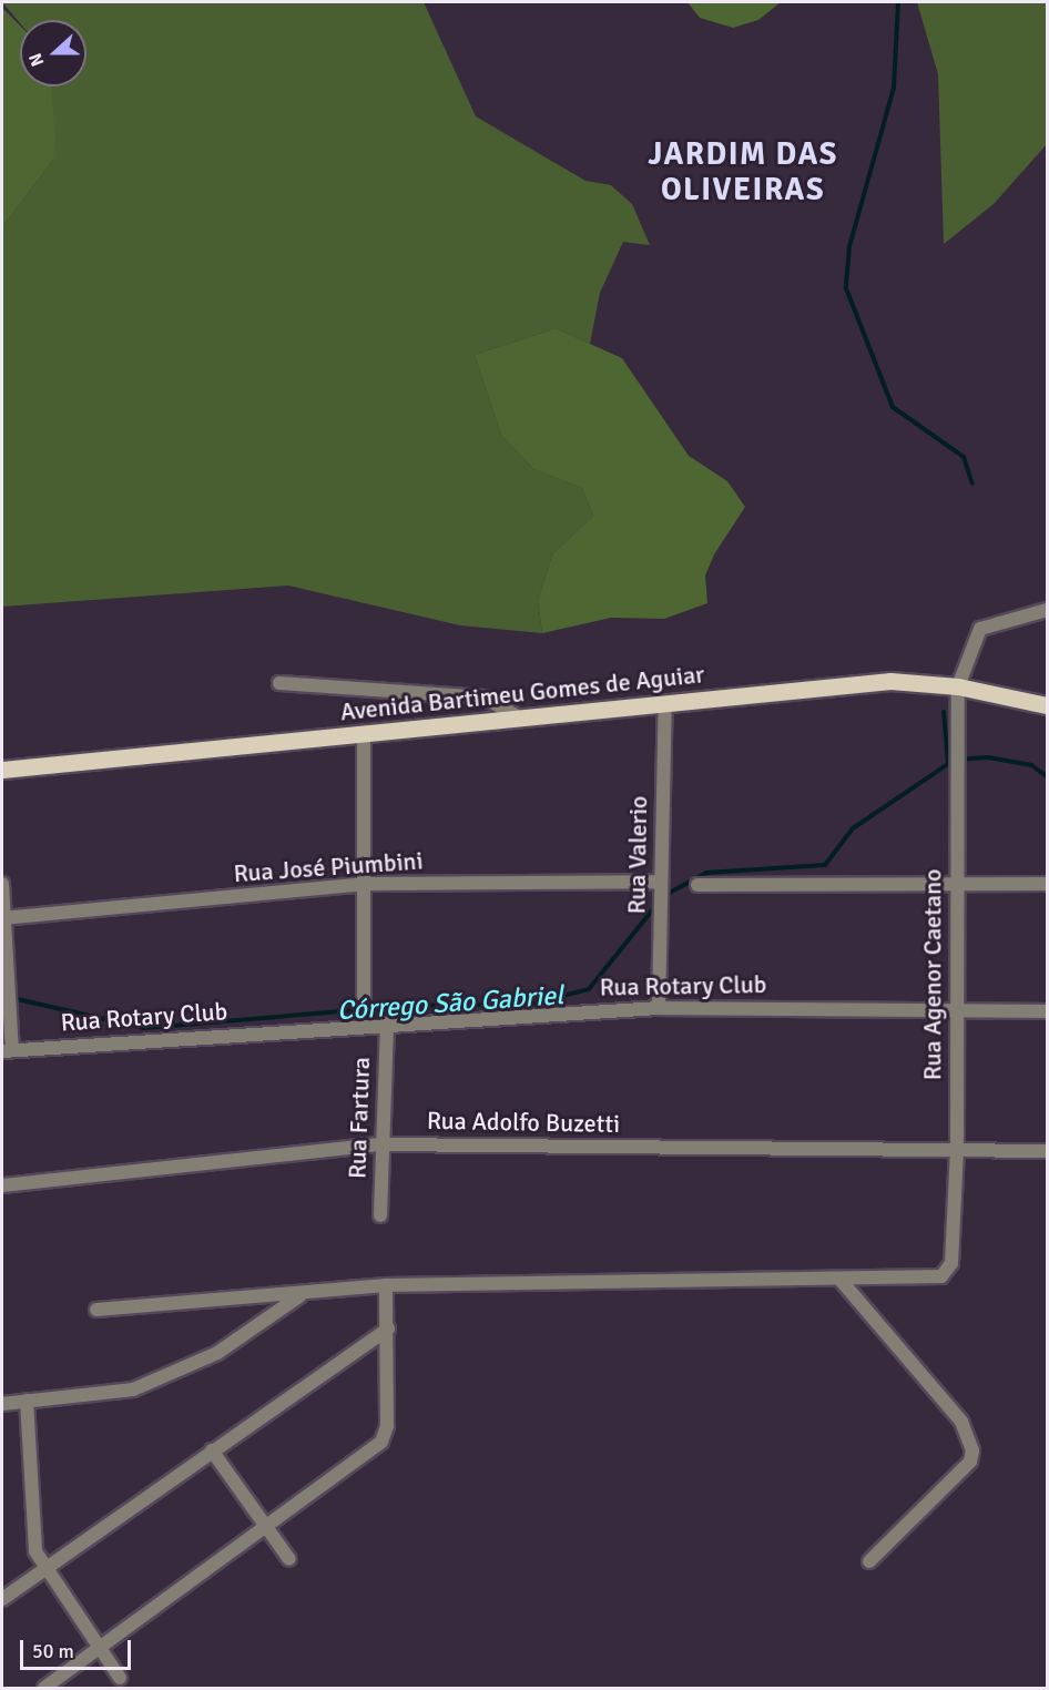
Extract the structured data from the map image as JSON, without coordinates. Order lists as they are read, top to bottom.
{
  "streets": {
    "main road": ["Avenida Bartimeu Gomes de Aguiar"],
    "street": [
      "Rua Valerio",
      "Rua José Piumbini",
      "Rua Agenor Caetano",
      "Rua Rotary Club",
      "Rua Fartura",
      "Rua Adolfo Buzetti"
    ]
  },
  "crossings": [
    ["Avenida Bartimeu Gomes de Aguiar", "Rua Valerio"],
    ["Avenida Bartimeu Gomes de Aguiar", "Rua Agenor Caetano"],
    ["Rua Valerio", "Rua José Piumbini"],
    ["Rua Valerio", "Rua Rotary Club"],
    ["Rua Agenor Caetano", "Rua Rotary Club"],
    ["Rua Agenor Caetano", "Rua Adolfo Buzetti"],
    ["Rua Rotary Club", "Rua Fartura"],
    ["Rua Fartura", "Rua Adolfo Buzetti"]
  ],
  "districts": ["JARDIM DAS OLIVEIRAS"],
  "water": ["Córrego São Gabriel"],
  "scale_bar": "50 m",
  "north": "left"
}
